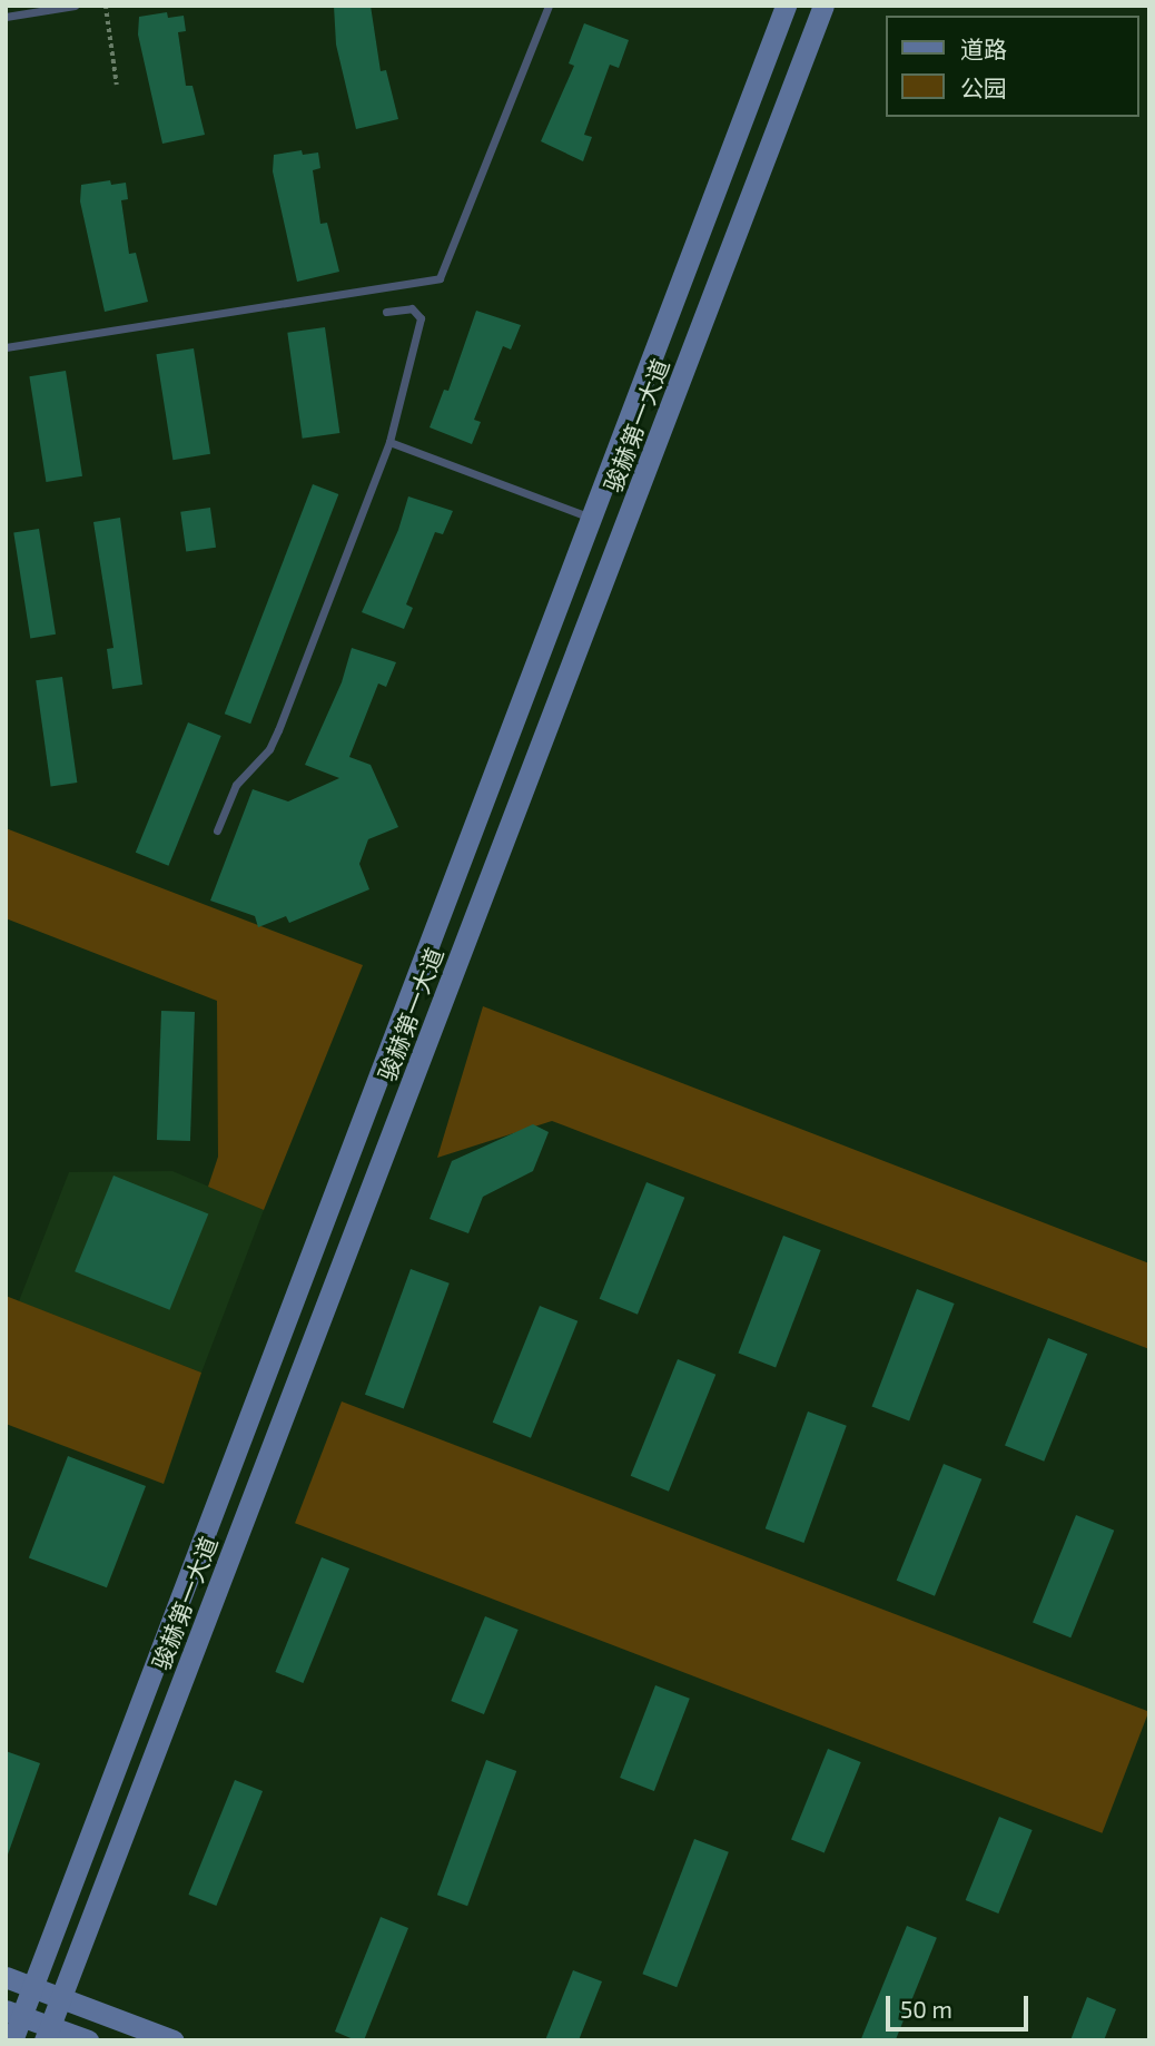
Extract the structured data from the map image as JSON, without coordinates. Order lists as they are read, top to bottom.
{
  "streets": {
    "main road": ["骏赫第一大道"]
  },
  "legend": ["道路", "公园"],
  "scale_bar": "50 m"
}
